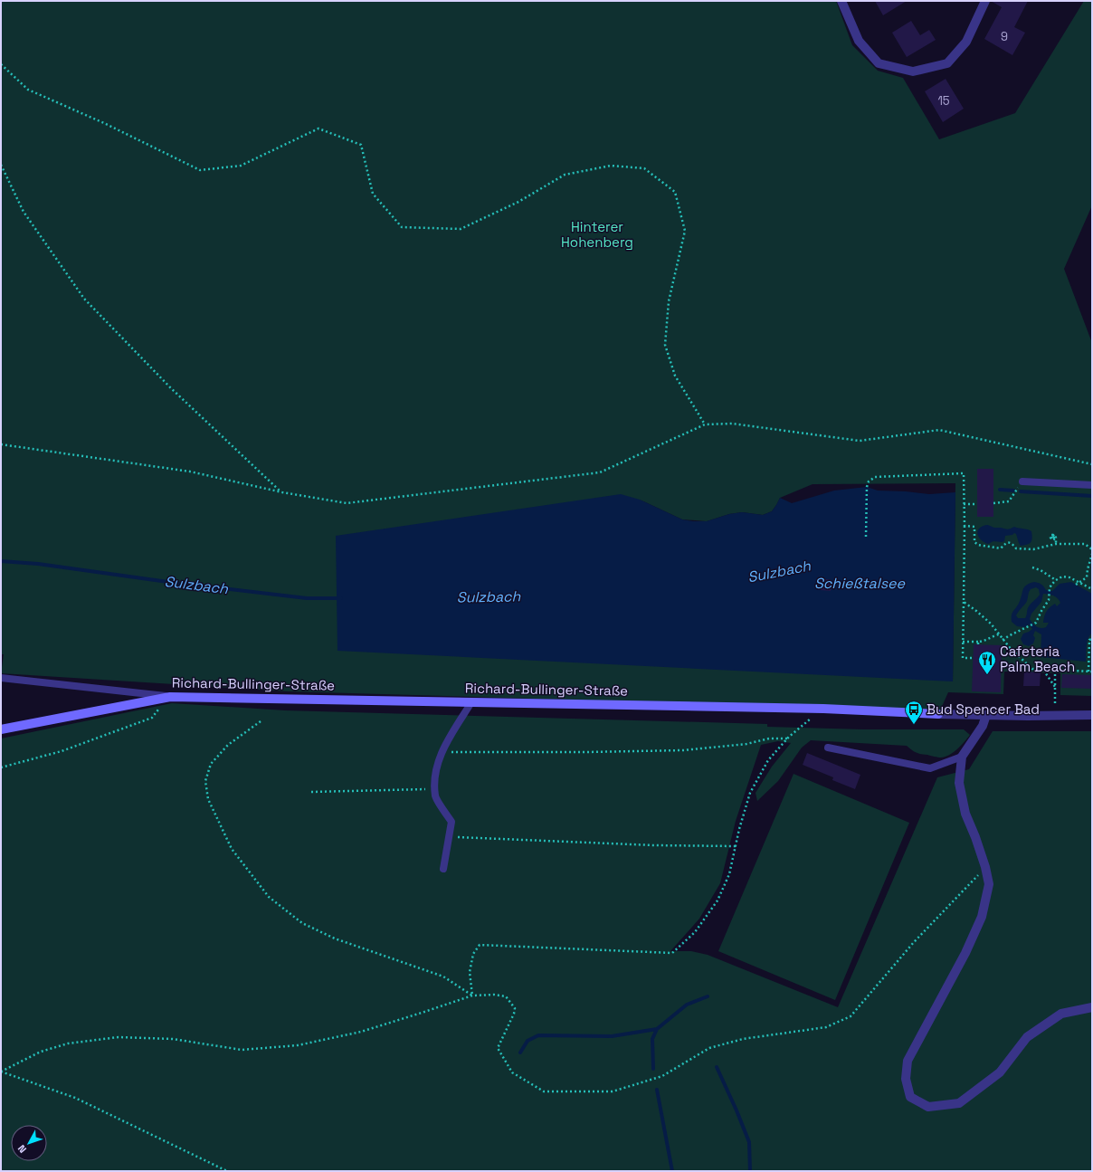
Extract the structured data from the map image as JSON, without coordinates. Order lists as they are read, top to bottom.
{
  "streets": {
    "street": ["Richard-Bullinger-Straße"]
  },
  "water": ["Sulzbach", "Schießtalsee"],
  "parks": ["Hinterer Hohenberg"],
  "places": {
    "restaurant": ["Cafeteria Palm Beach"],
    "bus stop": ["Bud Spencer Bad"]
  },
  "house_numbers": ["9", "15"],
  "north": "bottom left"
}
